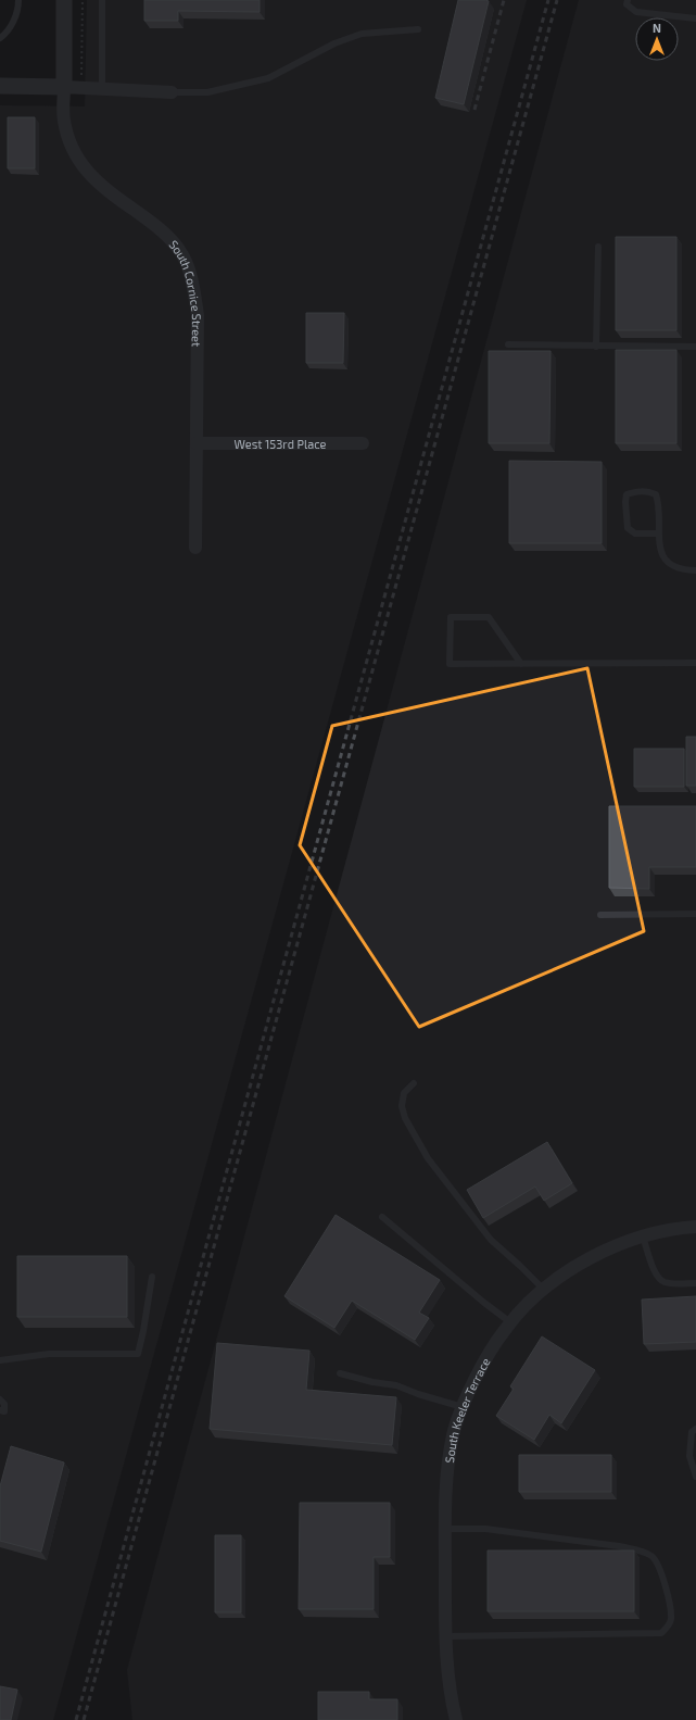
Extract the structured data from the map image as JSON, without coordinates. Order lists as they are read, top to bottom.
{
  "streets": {
    "street": ["South Cornice Street", "West 153rd Place", "South Keeler Terrace"]
  },
  "crossings": [
    ["South Cornice Street", "West 153rd Place"]
  ],
  "north": "top"
}
